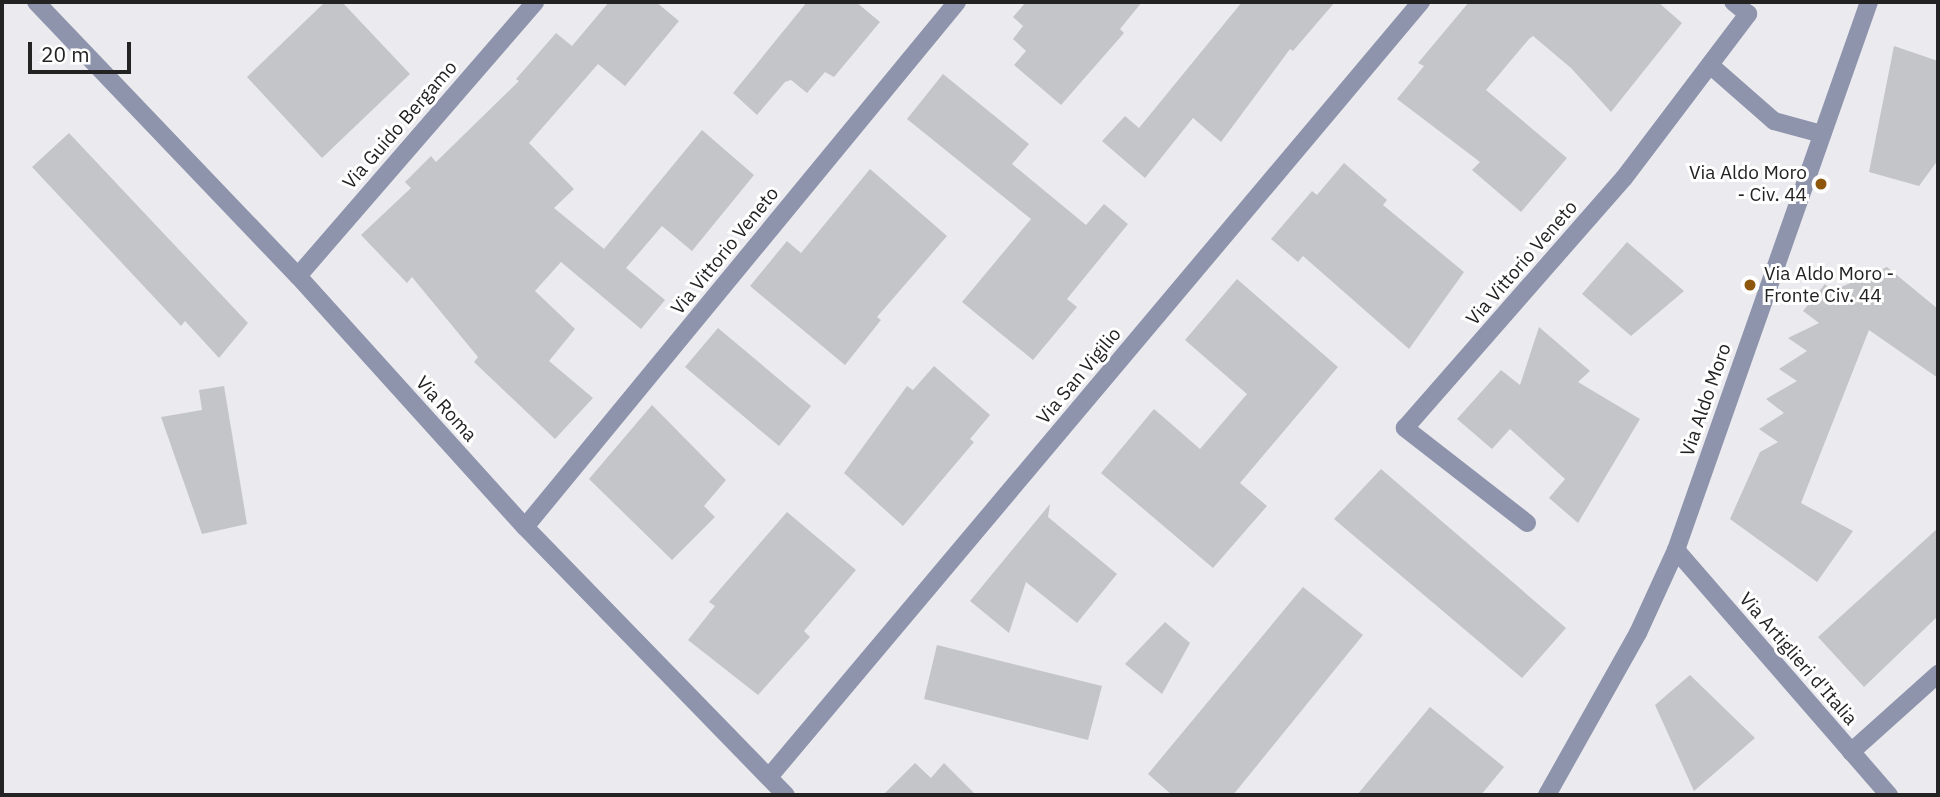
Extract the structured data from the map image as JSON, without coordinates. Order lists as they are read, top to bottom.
{
  "streets": {
    "street": [
      "Via Guido Bergamo",
      "Via Vittorio Veneto",
      "Via San Vigilio",
      "Via Aldo Moro",
      "Via Roma",
      "Via Artiglieri d'Italia"
    ]
  },
  "crossings": [
    ["Via Guido Bergamo", "Via Roma"],
    ["Via Vittorio Veneto", "Via Roma"],
    ["Via San Vigilio", "Via Roma"],
    ["Via Aldo Moro", "Via Artiglieri d'Italia"]
  ],
  "places": ["Via Aldo Moro - Civ. 44", "Via Aldo Moro - Fronte Civ. 44"],
  "scale_bar": "20 m"
}
